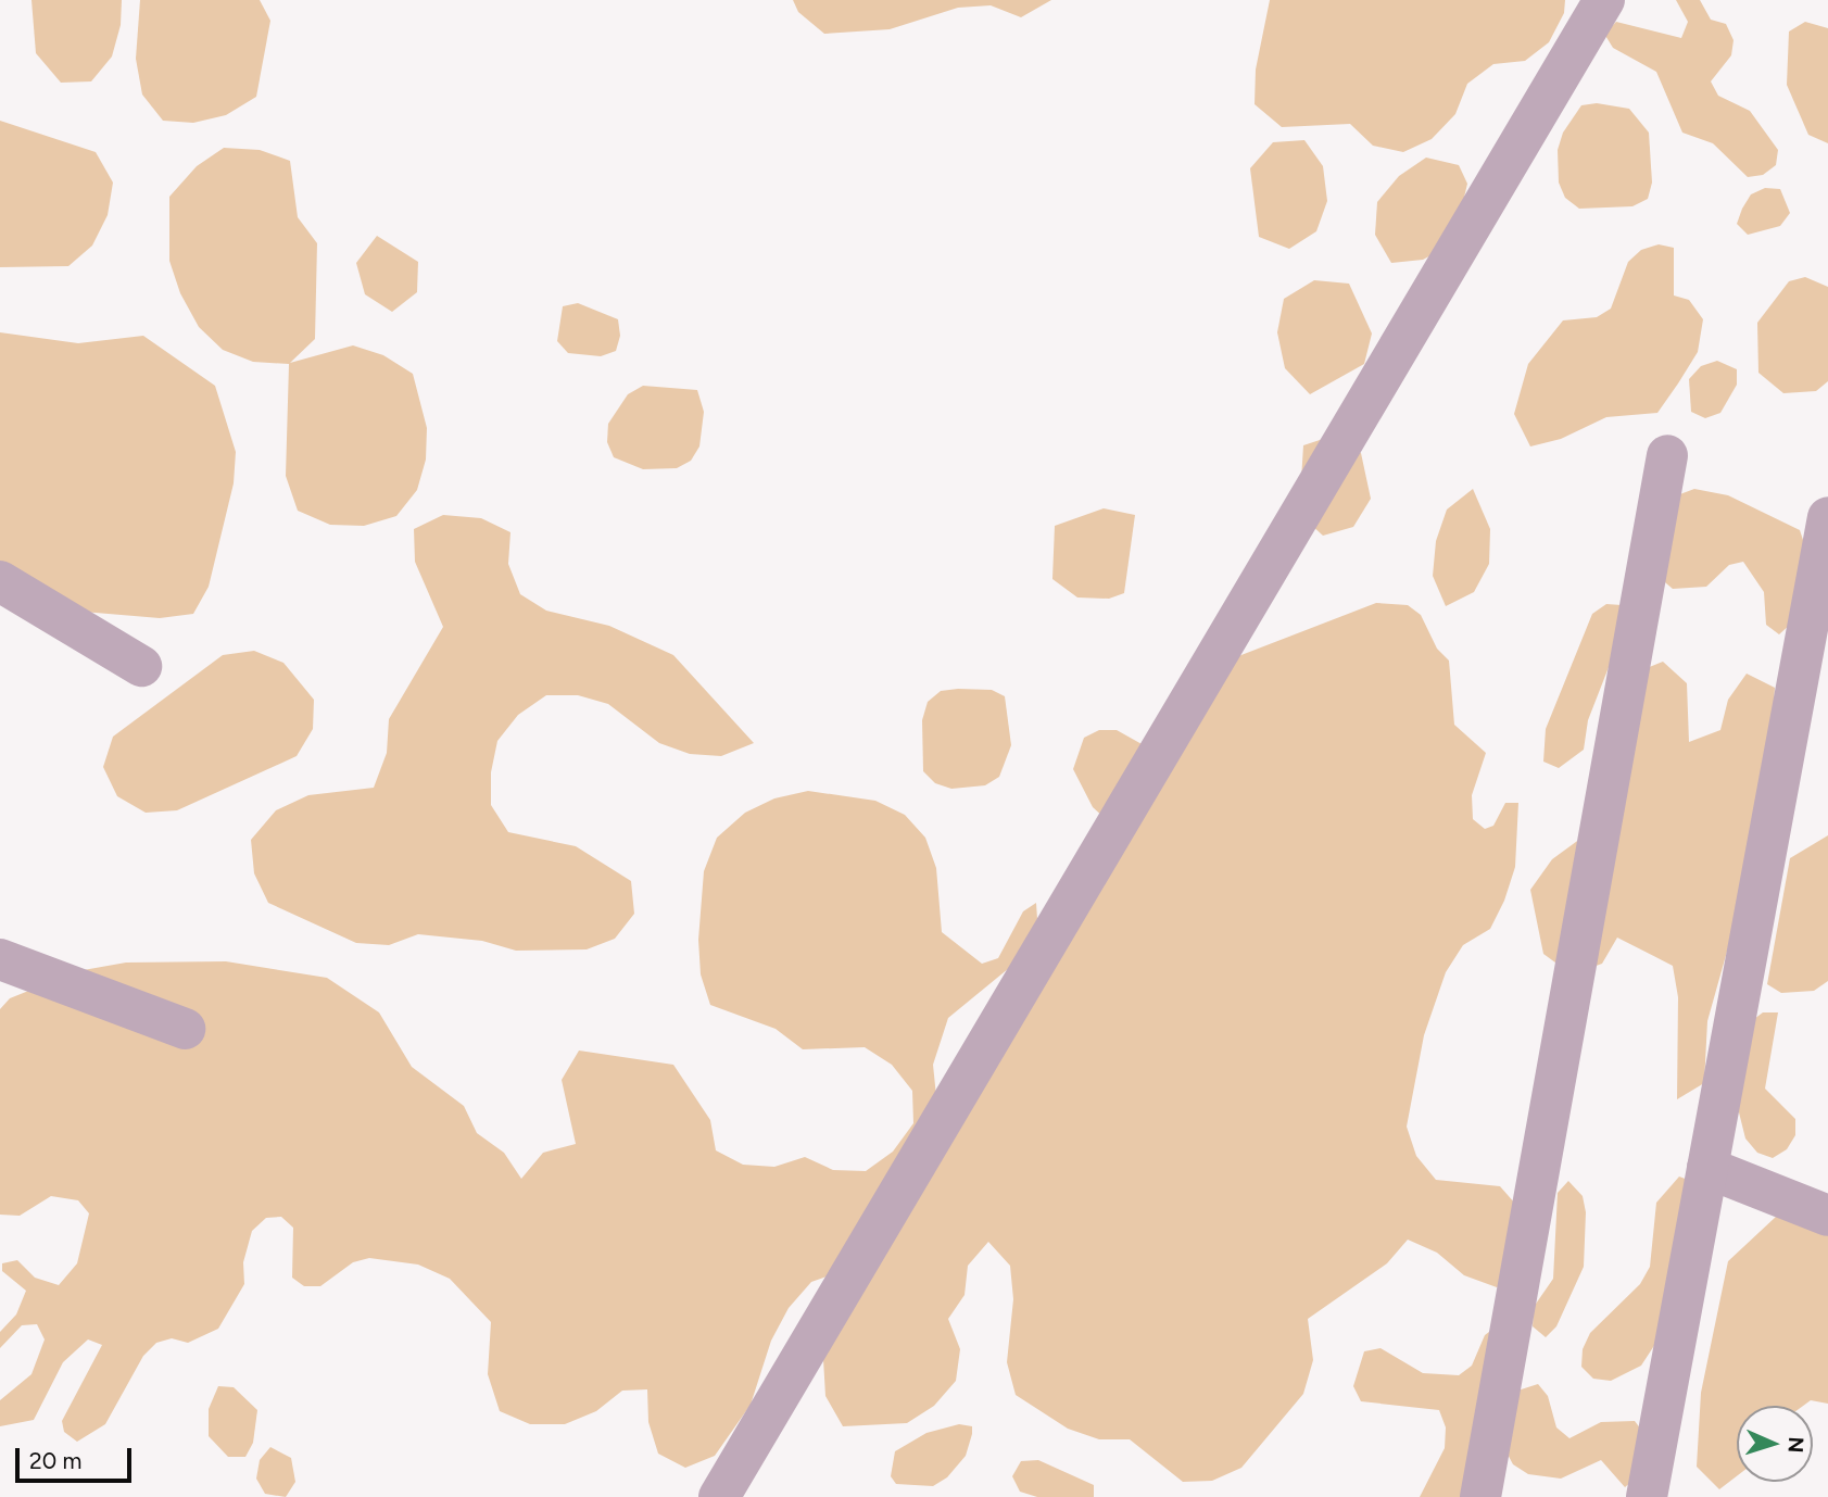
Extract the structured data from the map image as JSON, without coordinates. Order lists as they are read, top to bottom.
{
  "scale_bar": "20 m",
  "north": "right"
}
